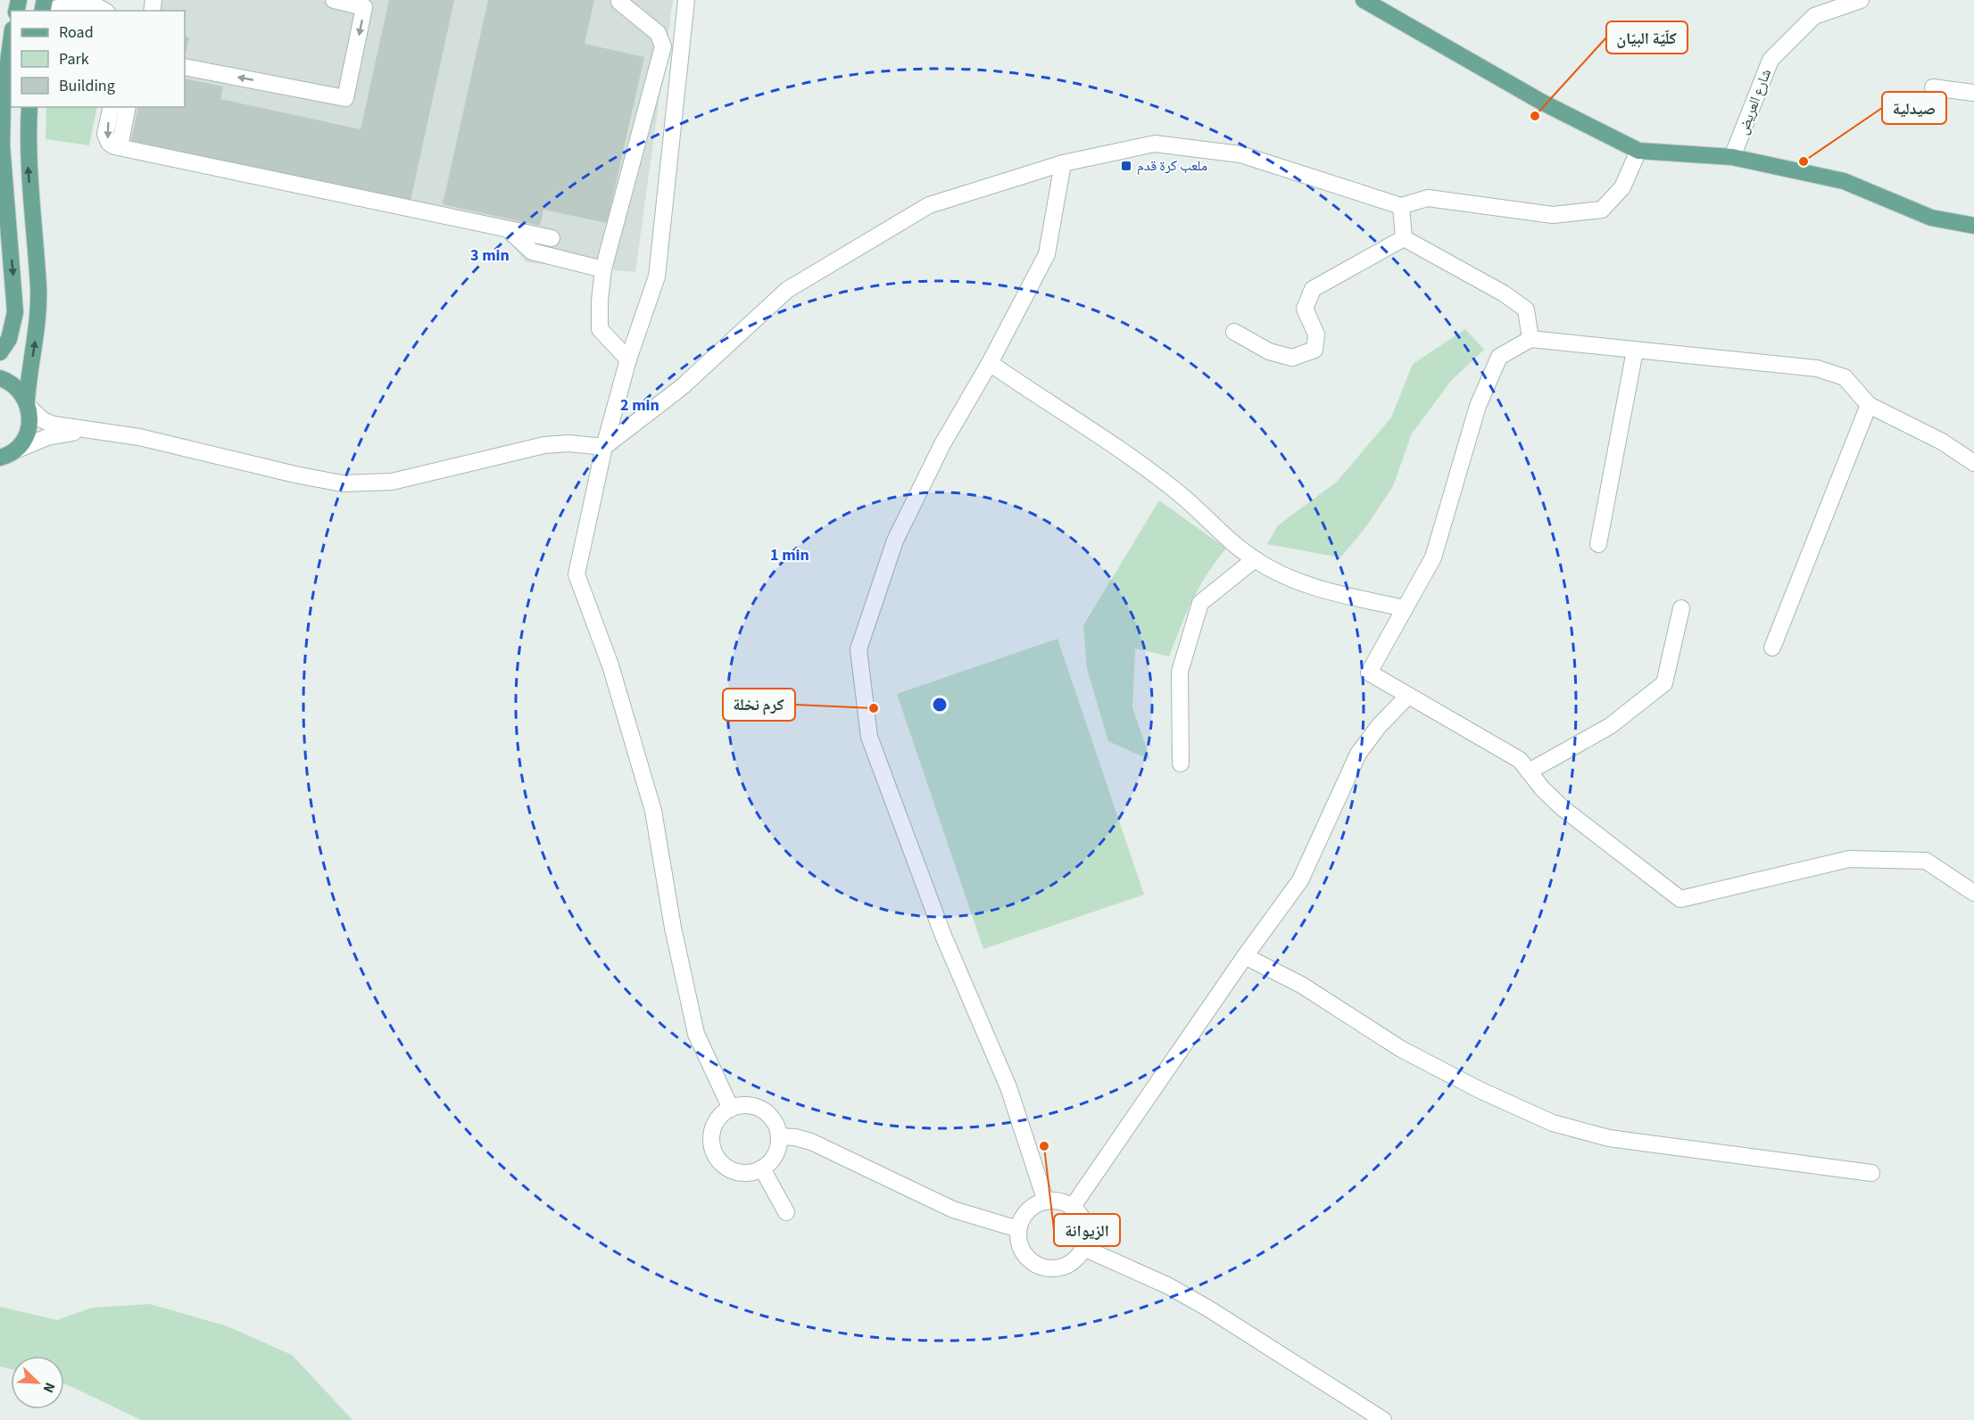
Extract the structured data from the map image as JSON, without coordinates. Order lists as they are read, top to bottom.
{
  "streets": {
    "street": ["شارع العريض"]
  },
  "places": {
    "other": [
      "كلّيّة البيّان",
      "صيدلية",
      "كرم نخلة",
      "الزيوانة"
    ],
    "transit": ["ملعب كرة قدم"]
  },
  "legend": ["Road", "Park", "Building"],
  "north": "bottom right",
  "rings": ["3 min", "2 min", "1 min"]
}
